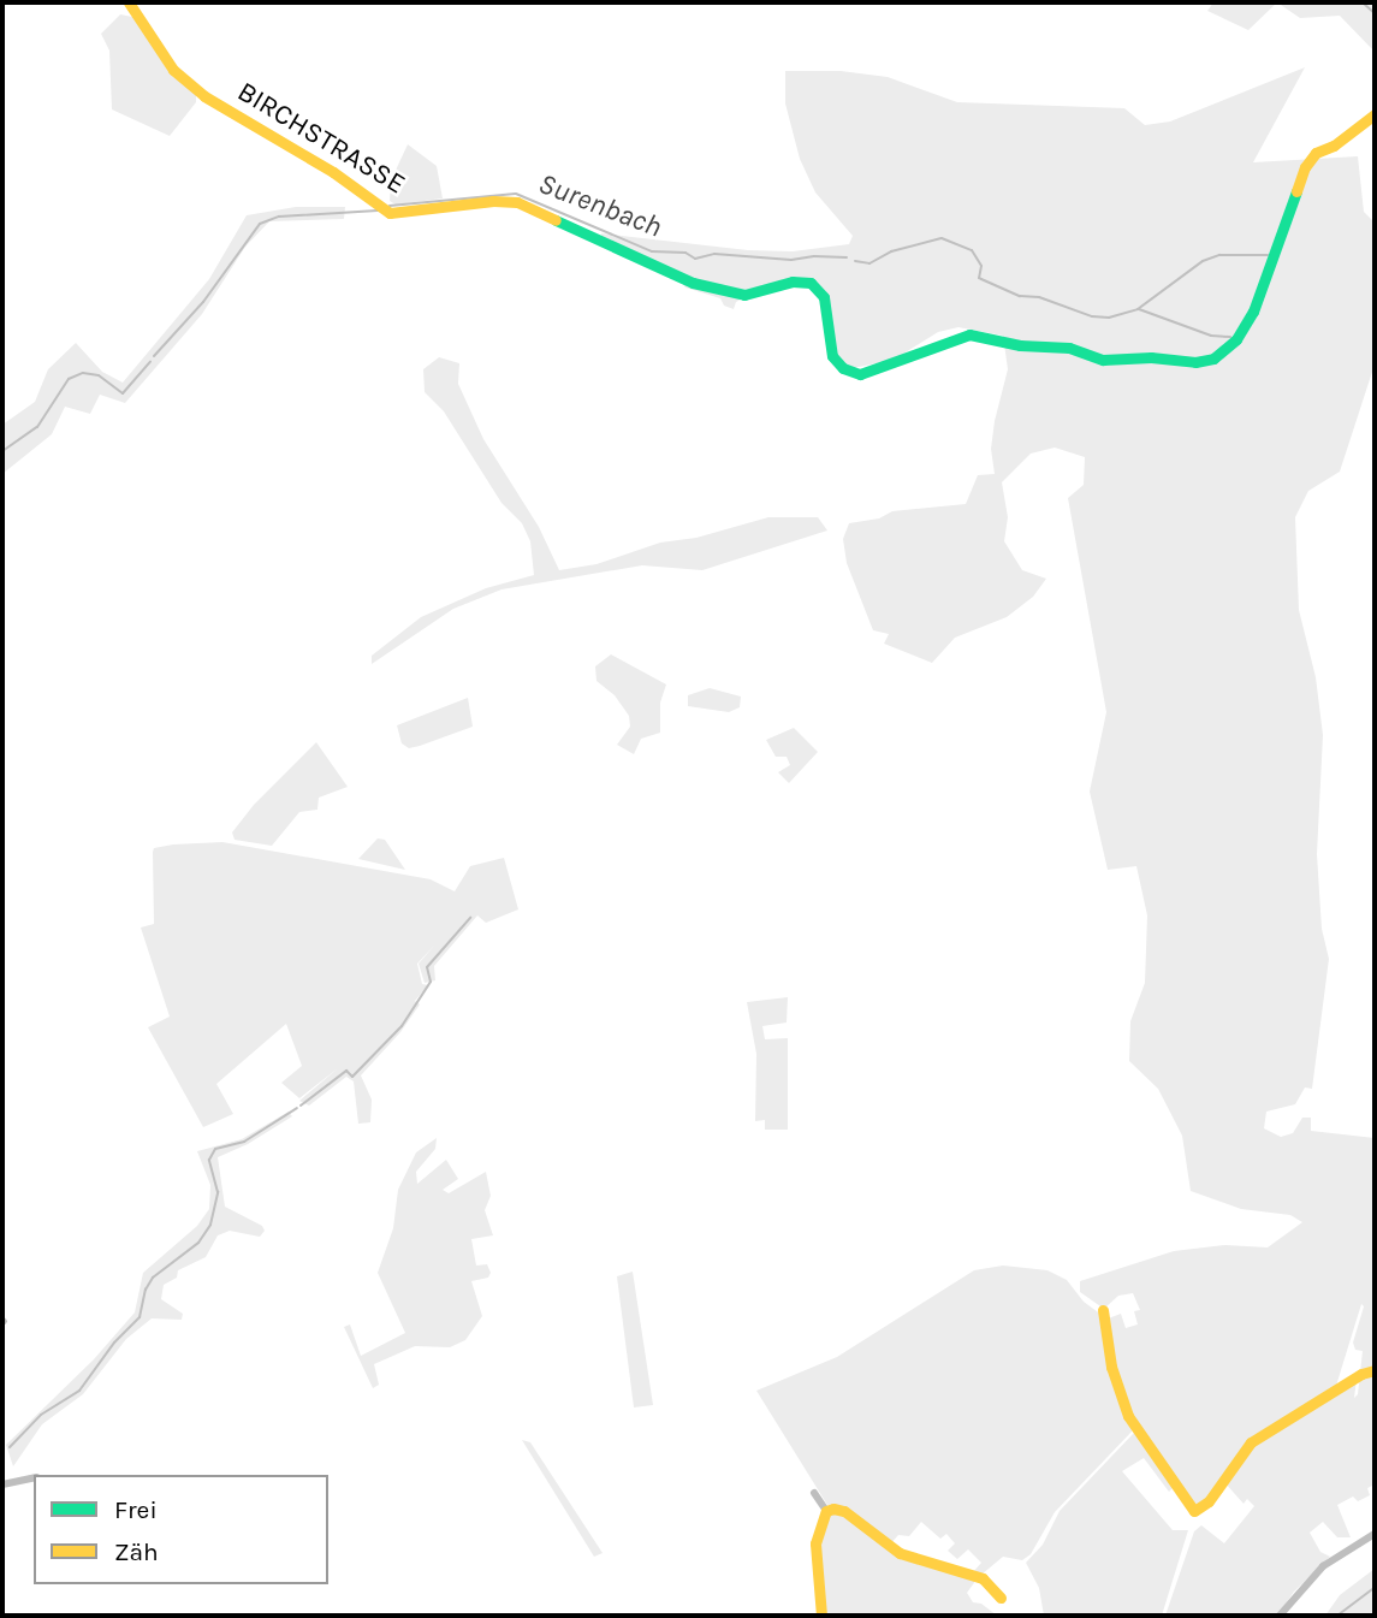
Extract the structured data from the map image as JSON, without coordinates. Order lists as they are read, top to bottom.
{
  "streets": {
    "street": ["BIRCHSTRASSE"]
  },
  "water": ["Surenbach"],
  "legend": ["Frei", "Zäh"]
}
